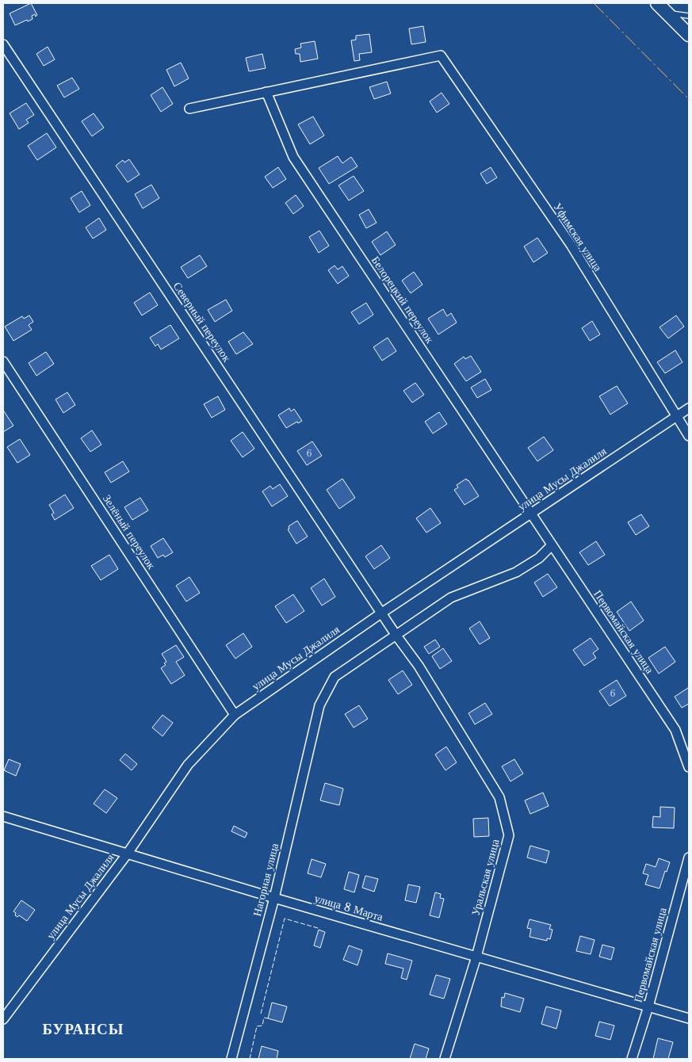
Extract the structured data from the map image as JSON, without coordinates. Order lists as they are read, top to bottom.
{
  "streets": {
    "street": [
      "Уфимская улица",
      "Белорецкий переулок",
      "Северный переулок",
      "улица Мусы Джалиля",
      "Зелёный переулок",
      "Первомайская улица",
      "Уральская улица",
      "Нагорная улица",
      "улица 8 Марта"
    ]
  },
  "crossings": [
    ["Уфимская улица", "Белорецкий переулок"],
    ["Уфимская улица", "улица Мусы Джалиля"],
    ["Белорецкий переулок", "улица Мусы Джалиля"],
    ["Белорецкий переулок", "Первомайская улица"],
    ["Северный переулок", "улица Мусы Джалиля"],
    ["Северный переулок", "Уральская улица"],
    ["улица Мусы Джалиля", "Зелёный переулок"],
    ["улица Мусы Джалиля", "Первомайская улица"],
    ["улица Мусы Джалиля", "Уральская улица"],
    ["улица Мусы Джалиля", "улица 8 Марта"],
    ["Первомайская улица", "Нагорная улица"],
    ["Первомайская улица", "улица 8 Марта"],
    ["Уральская улица", "Нагорная улица"],
    ["Уральская улица", "улица 8 Марта"],
    ["Нагорная улица", "улица 8 Марта"]
  ],
  "districts": ["БУРАНСЫ"],
  "house_numbers": ["6", "6"]
}
